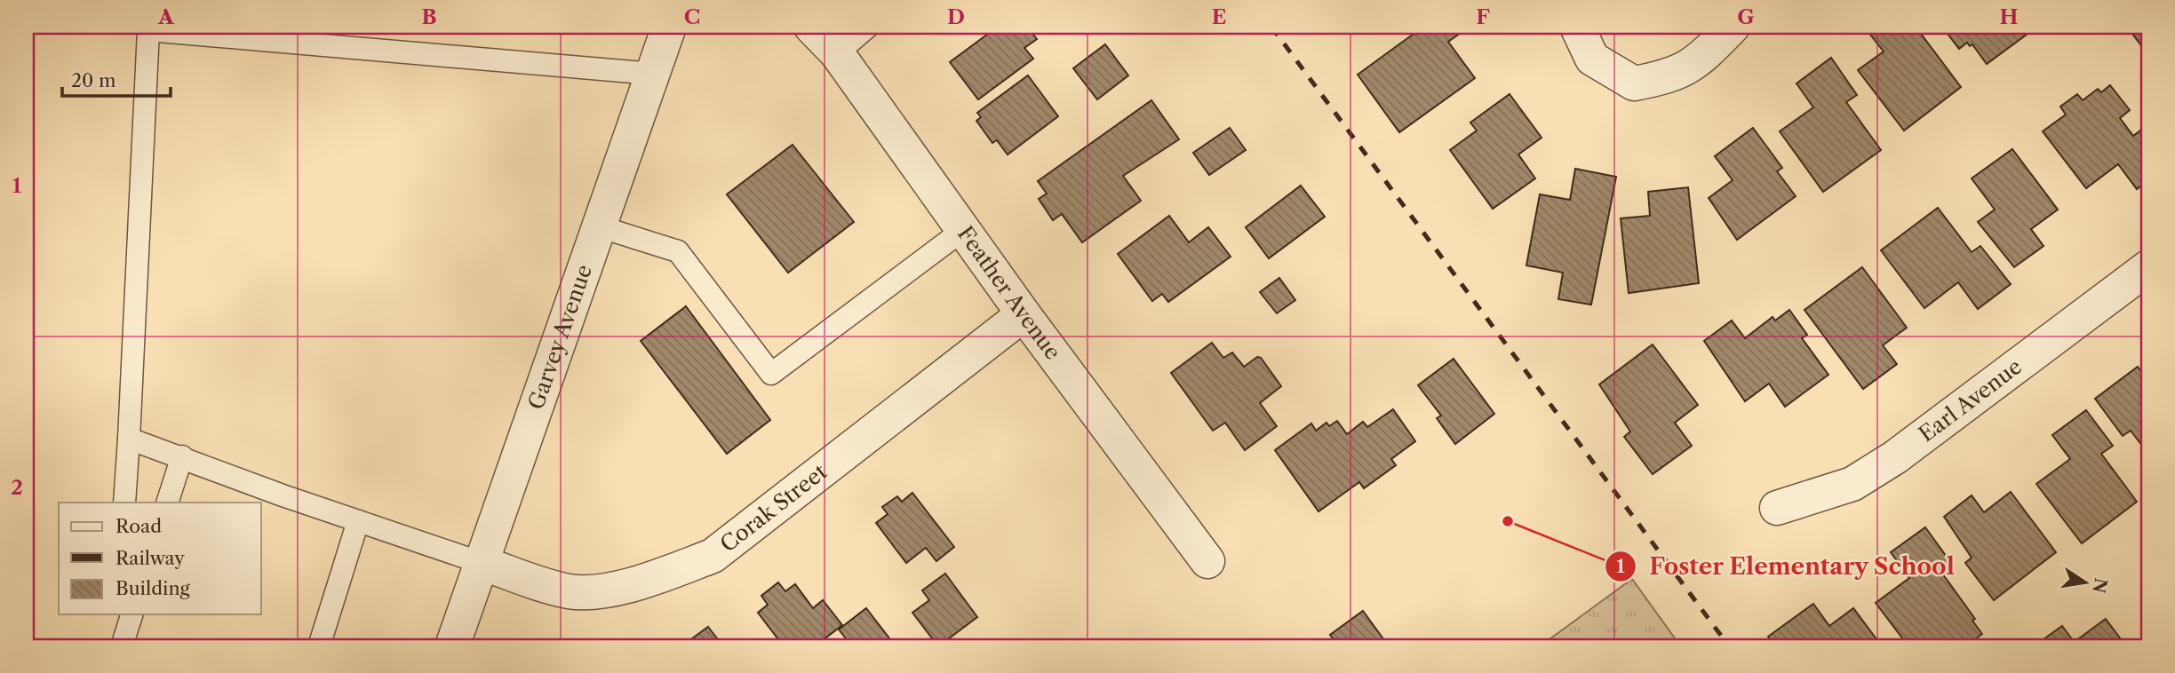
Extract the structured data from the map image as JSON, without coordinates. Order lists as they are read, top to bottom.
{
  "streets": {
    "street": [
      "Feather Avenue",
      "Garvey Avenue",
      "Earl Avenue",
      "Corak Street"
    ]
  },
  "crossings": [
    ["Feather Avenue", "Corak Street"],
    ["Garvey Avenue", "Corak Street"]
  ],
  "places": ["Foster Elementary School"],
  "legend": ["Road", "Railway", "Building"],
  "scale_bar": "20 m",
  "north": "right",
  "grid": {
    "columns": [
      "A",
      "B",
      "C",
      "D",
      "E",
      "F",
      "G",
      "H"
    ],
    "rows": ["1", "2"]
  }
}
